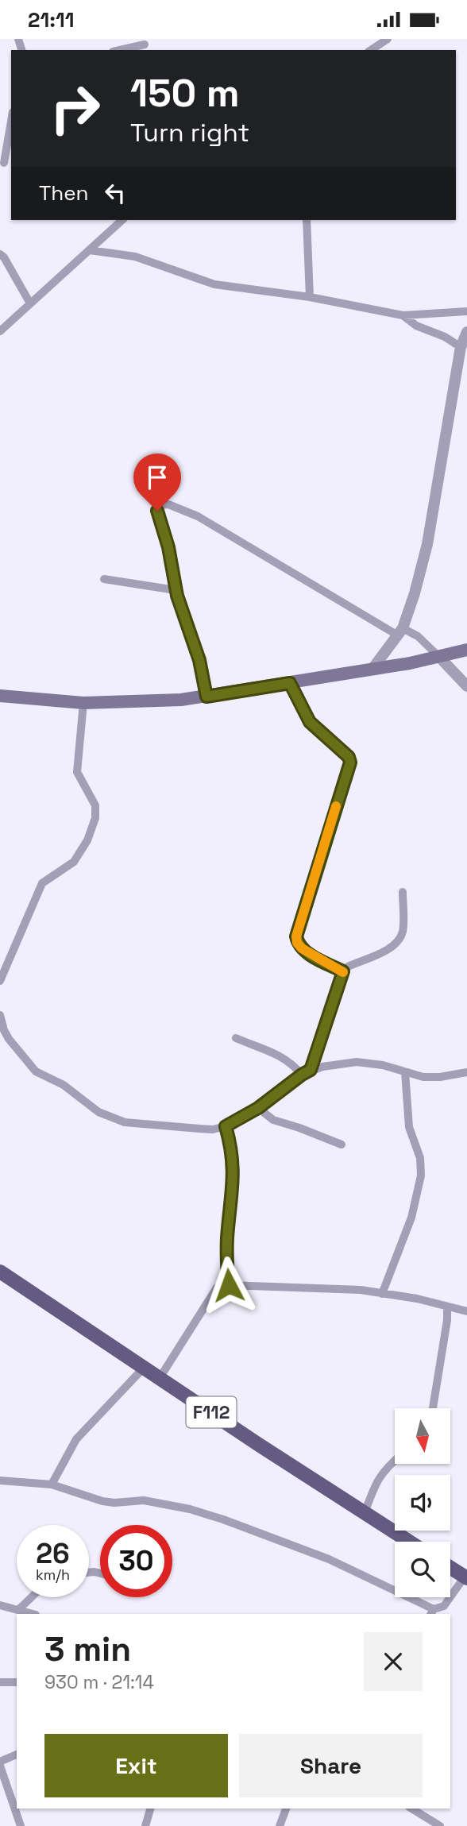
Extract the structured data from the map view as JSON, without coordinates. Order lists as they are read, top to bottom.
{
  "streets": {
    "main road": ["F112"]
  },
  "north": "bottom",
  "page": {
    "status": "21:11",
    "turn": ["150 m", "Turn right"],
    "then": "Then",
    "speed": "26 km/h",
    "limit": "30",
    "heading": ["3 min", "930 m · 21:14"],
    "buttons": ["Exit", "Share"]
  }
}
